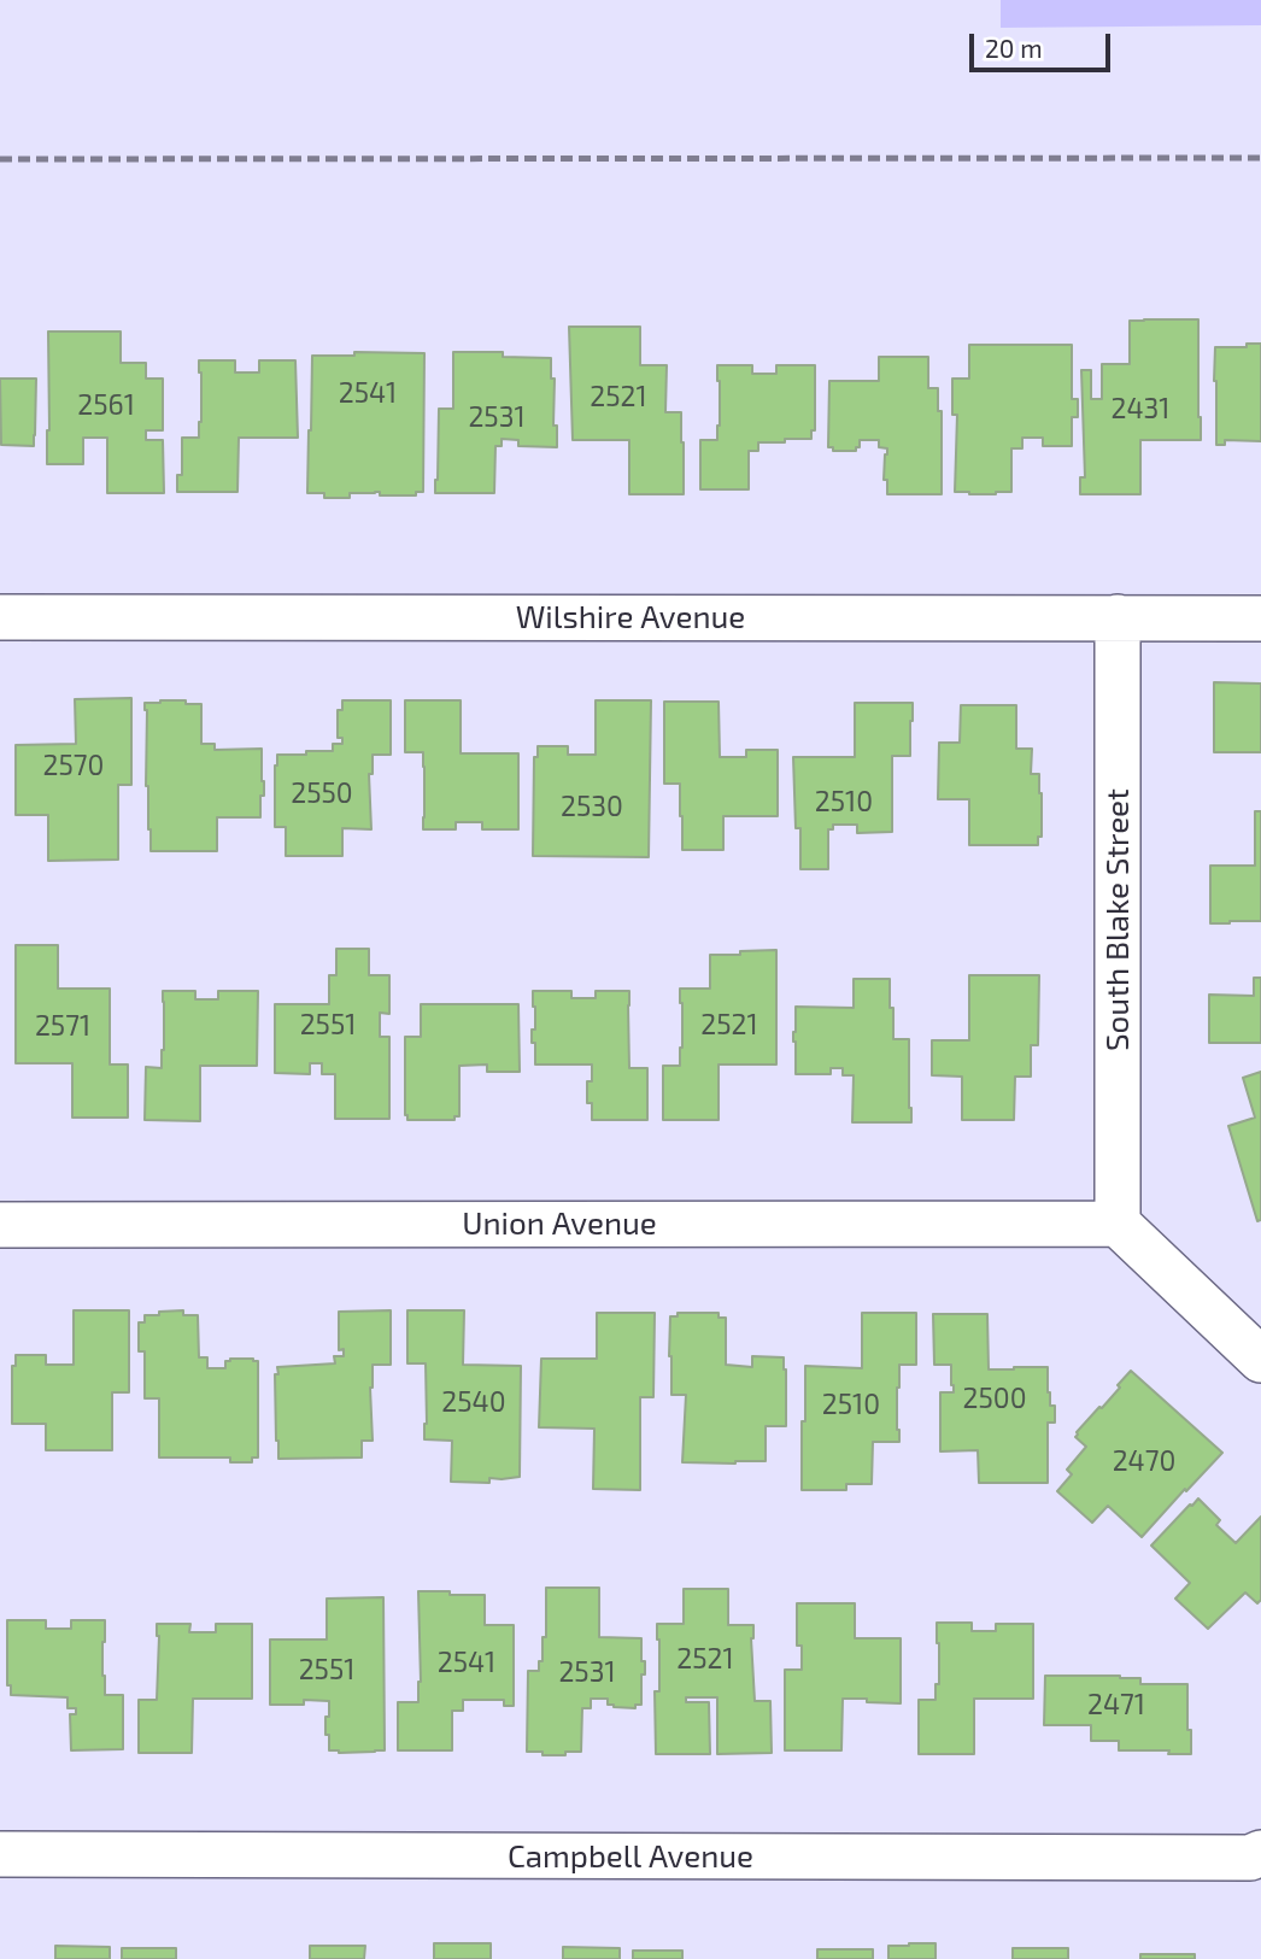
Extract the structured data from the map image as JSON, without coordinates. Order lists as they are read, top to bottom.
{
  "streets": {
    "street": [
      "Wilshire Avenue",
      "South Blake Street",
      "Union Avenue",
      "Campbell Avenue"
    ]
  },
  "crossings": [
    ["Wilshire Avenue", "South Blake Street"],
    ["South Blake Street", "Union Avenue"]
  ],
  "house_numbers": [
    "2541",
    "2521",
    "2561",
    "2431",
    "2531",
    "2570",
    "2550",
    "2510",
    "2530",
    "2551",
    "2521",
    "2571",
    "2500",
    "2540",
    "2510",
    "2470",
    "2521",
    "2541",
    "2551",
    "2531",
    "2471"
  ],
  "scale_bar": "20 m"
}
